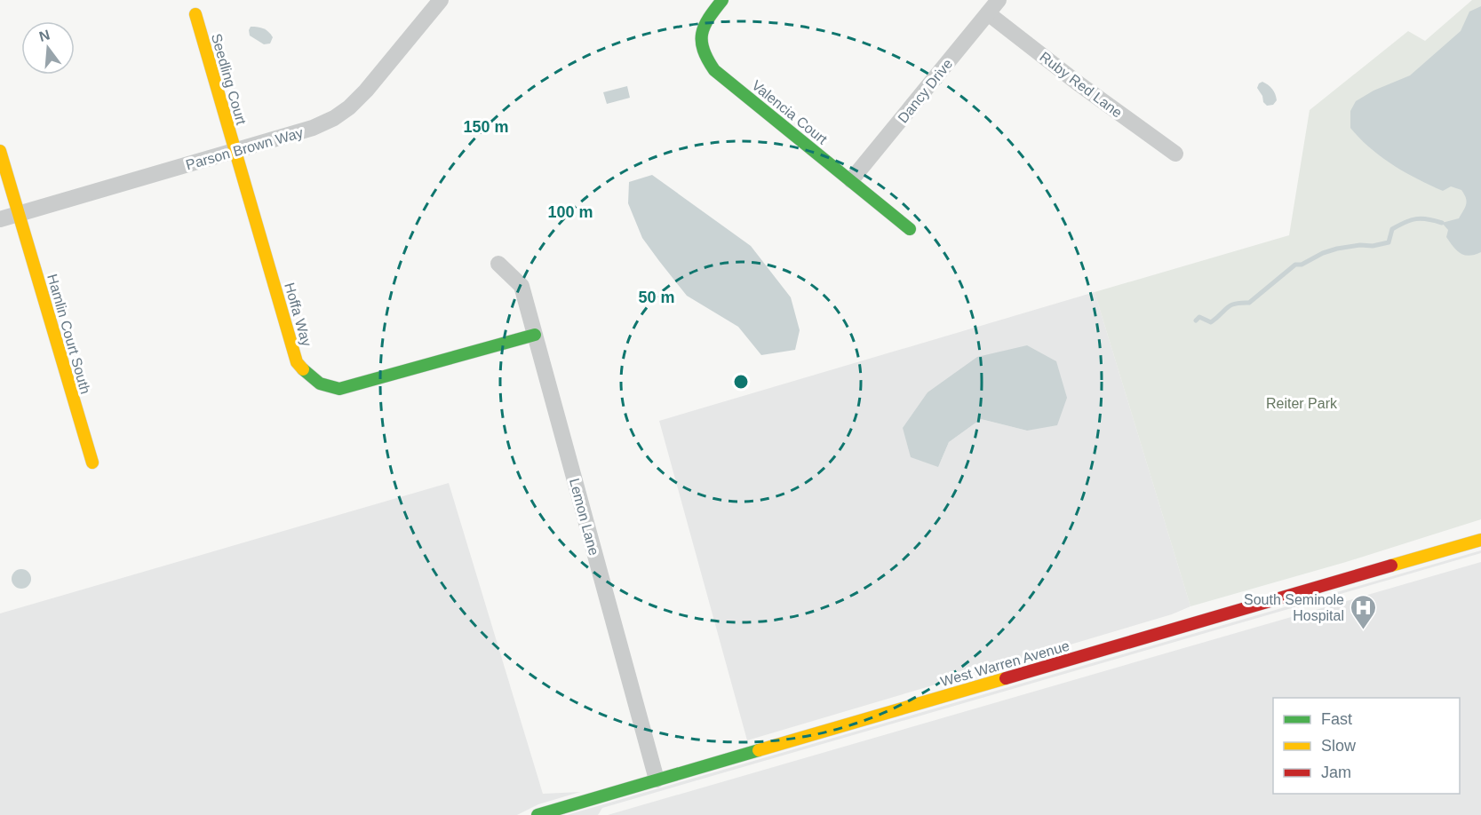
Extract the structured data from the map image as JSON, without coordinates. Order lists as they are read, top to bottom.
{
  "streets": {
    "street": [
      "Seedling Court",
      "Ruby Red Lane",
      "Dancy Drive",
      "Valencia Court",
      "Parson Brown Way",
      "Hoffa Way",
      "Hamlin Court South",
      "Lemon Lane",
      "West Warren Avenue"
    ]
  },
  "crossings": [
    ["Seedling Court", "Parson Brown Way"],
    ["Seedling Court", "Hoffa Way"],
    ["Ruby Red Lane", "Dancy Drive"],
    ["Dancy Drive", "Valencia Court"],
    ["Parson Brown Way", "Hoffa Way"],
    ["Parson Brown Way", "Hamlin Court South"],
    ["Hoffa Way", "Lemon Lane"],
    ["Lemon Lane", "West Warren Avenue"]
  ],
  "parks": ["Reiter Park"],
  "places": {
    "hospital": ["South Seminole Hospital"]
  },
  "legend": ["Fast", "Slow", "Jam"],
  "north": "top",
  "rings": ["150 m", "100 m", "50 m"]
}
